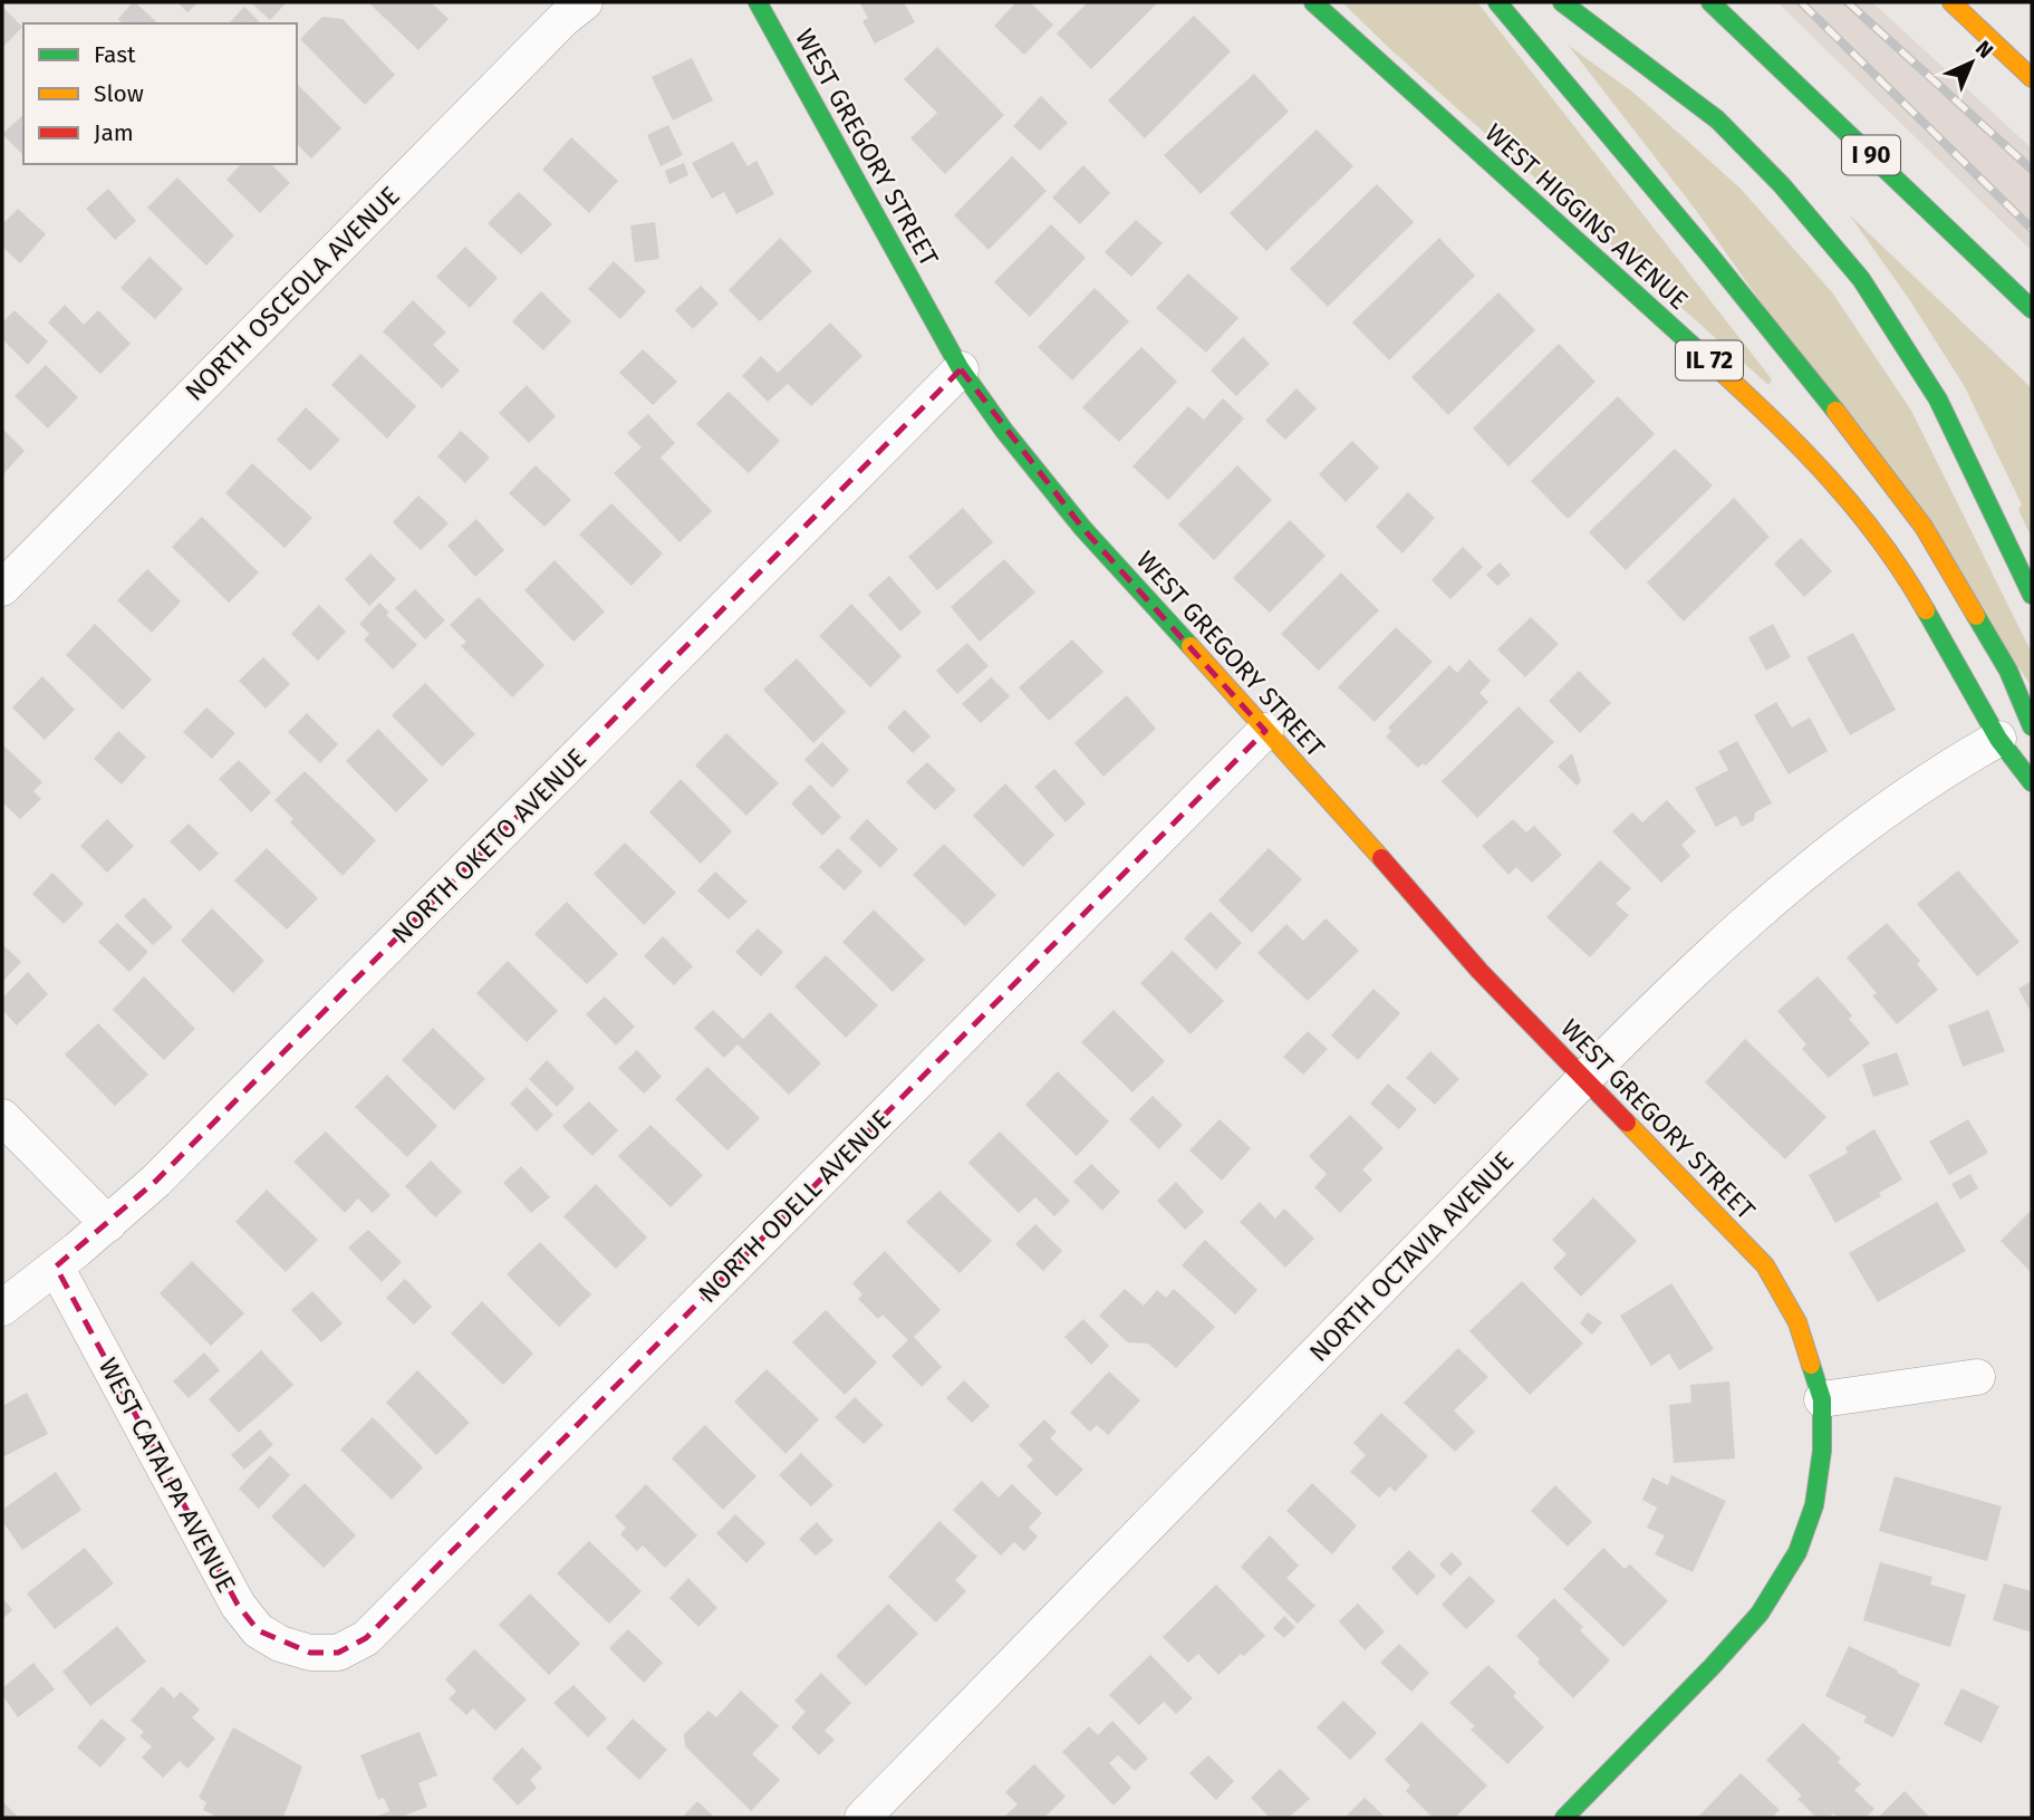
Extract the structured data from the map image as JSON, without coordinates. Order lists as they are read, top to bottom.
{
  "streets": {
    "main road": [
      "WEST GREGORY STREET",
      "I 90",
      "WEST HIGGINS AVENUE",
      "IL 72"
    ],
    "street": [
      "NORTH OSCEOLA AVENUE",
      "NORTH OKETO AVENUE",
      "NORTH ODELL AVENUE",
      "NORTH OCTAVIA AVENUE",
      "WEST CATALPA AVENUE"
    ]
  },
  "crossings": [
    ["WEST GREGORY STREET", "NORTH OKETO AVENUE"],
    ["WEST GREGORY STREET", "NORTH ODELL AVENUE"],
    ["WEST GREGORY STREET", "NORTH OCTAVIA AVENUE"],
    ["WEST HIGGINS AVENUE", "NORTH OCTAVIA AVENUE"],
    ["NORTH OKETO AVENUE", "WEST CATALPA AVENUE"],
    ["NORTH ODELL AVENUE", "WEST CATALPA AVENUE"]
  ],
  "legend": ["Fast", "Slow", "Jam"],
  "north": "top right"
}
